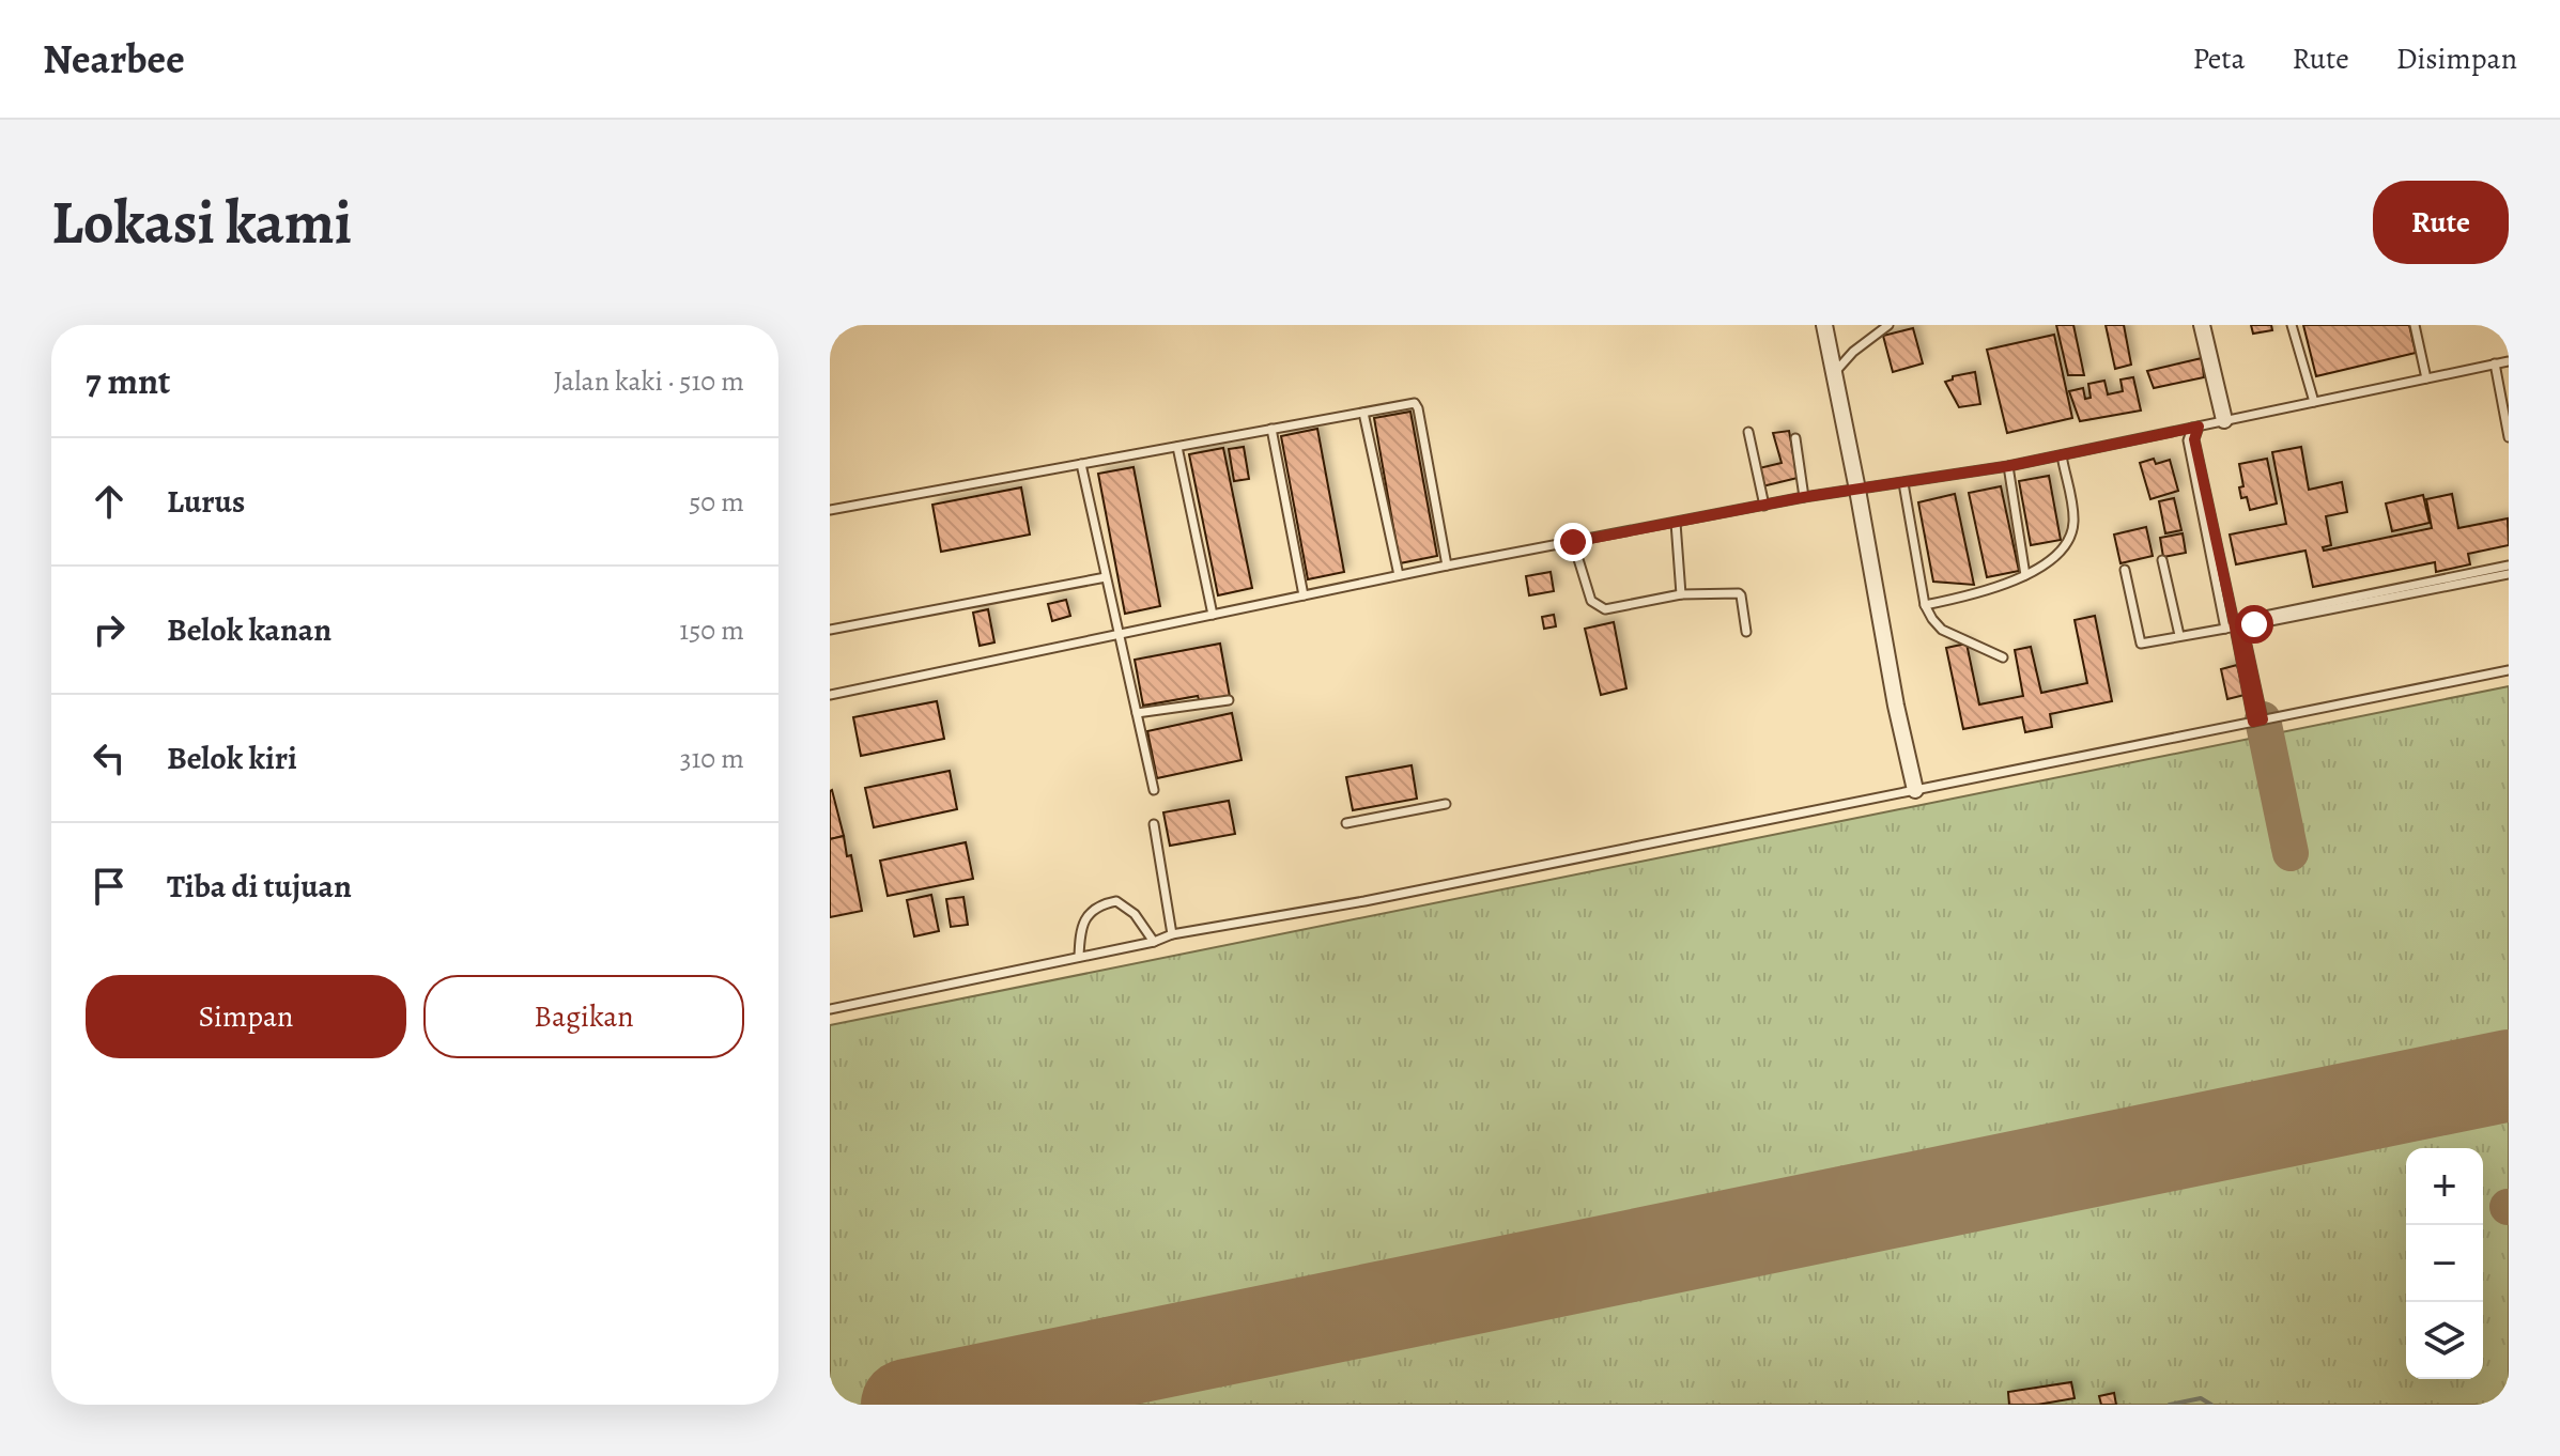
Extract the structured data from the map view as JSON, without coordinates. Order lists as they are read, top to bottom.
{
  "page": {
    "header": "Nearbee",
    "nav": ["Peta", "Rute", "Disimpan"],
    "buttons": [
      "Rute",
      ["Simpan", "Bagikan"]
    ],
    "title": "Lokasi kami",
    "heading": ["7 mnt", "Jalan kaki · 510 m"],
    "list": [
      ["Lurus", "50 m"],
      ["Belok kanan", "150 m"],
      ["Belok kiri", "310 m"],
      "Tiba di tujuan"
    ],
    "map_buttons": ["+", "−"]
  }
}
